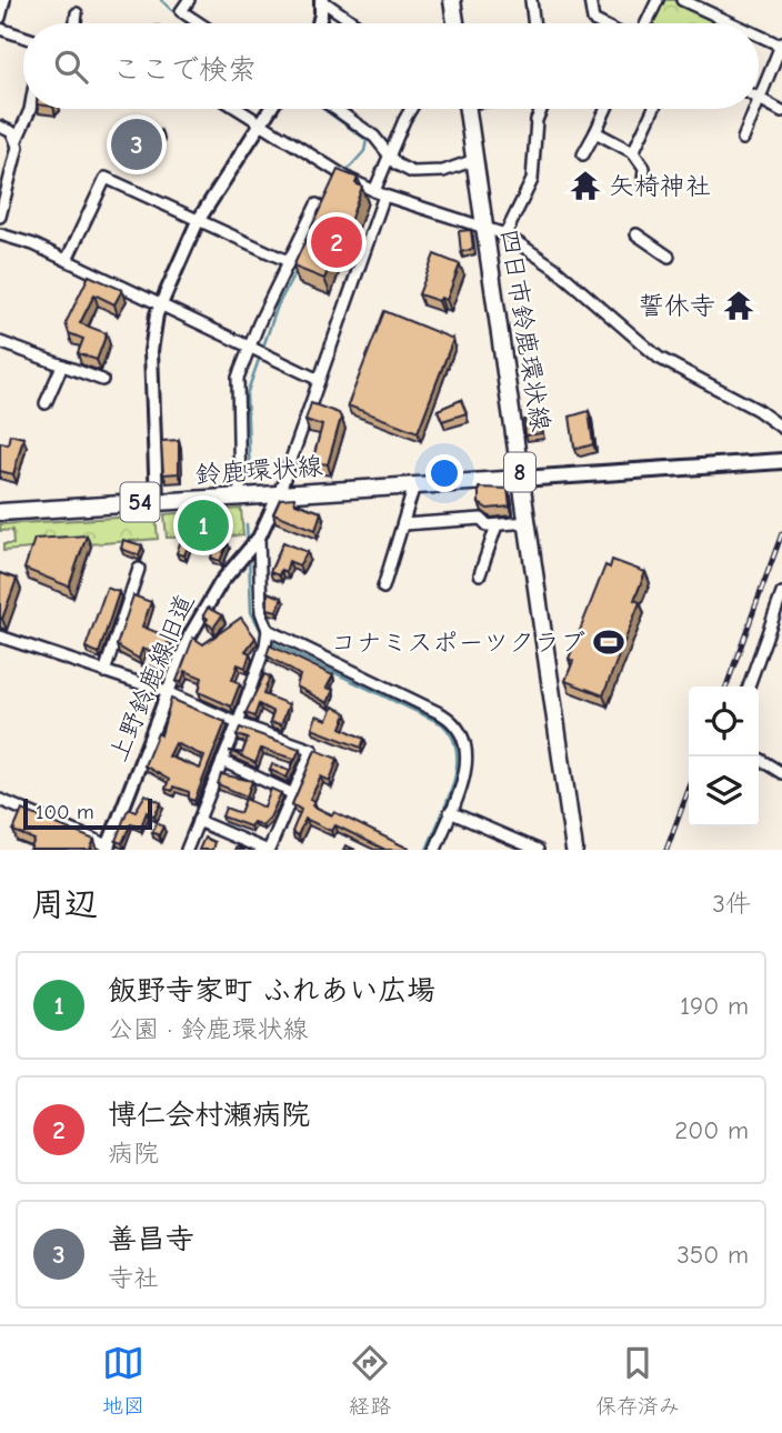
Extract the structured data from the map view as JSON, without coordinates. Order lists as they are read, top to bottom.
{
  "streets": {
    "main road": [
      "四日市鈴鹿環状線",
      "鈴鹿環状線",
      "8",
      "54"
    ],
    "street": ["上野鈴鹿線旧道"]
  },
  "crossings": [
    ["四日市鈴鹿環状線", "鈴鹿環状線"],
    ["鈴鹿環状線", "上野鈴鹿線旧道"]
  ],
  "places": {
    "temple": ["矢椅神社", "誓休寺"],
    "sports": ["コナミスポーツクラブ"]
  },
  "scale_bar": "100 m",
  "page": {
    "search": "ここで検索",
    "pins": ["3", "2", "1"],
    "scale": "100 m",
    "heading": ["周辺", "3件"],
    "list": [
      {
        "mark": "1",
        "name": "飯野寺家町 ふれあい広場",
        "note": "公園 · 鈴鹿環状線",
        "value": "190 m"
      },
      {
        "mark": "2",
        "name": "博仁会村瀬病院",
        "note": "病院",
        "value": "200 m"
      },
      {
        "mark": "3",
        "name": "善昌寺",
        "note": "寺社",
        "value": "350 m"
      }
    ],
    "nav": ["地図", "経路", "保存済み"]
  }
}
